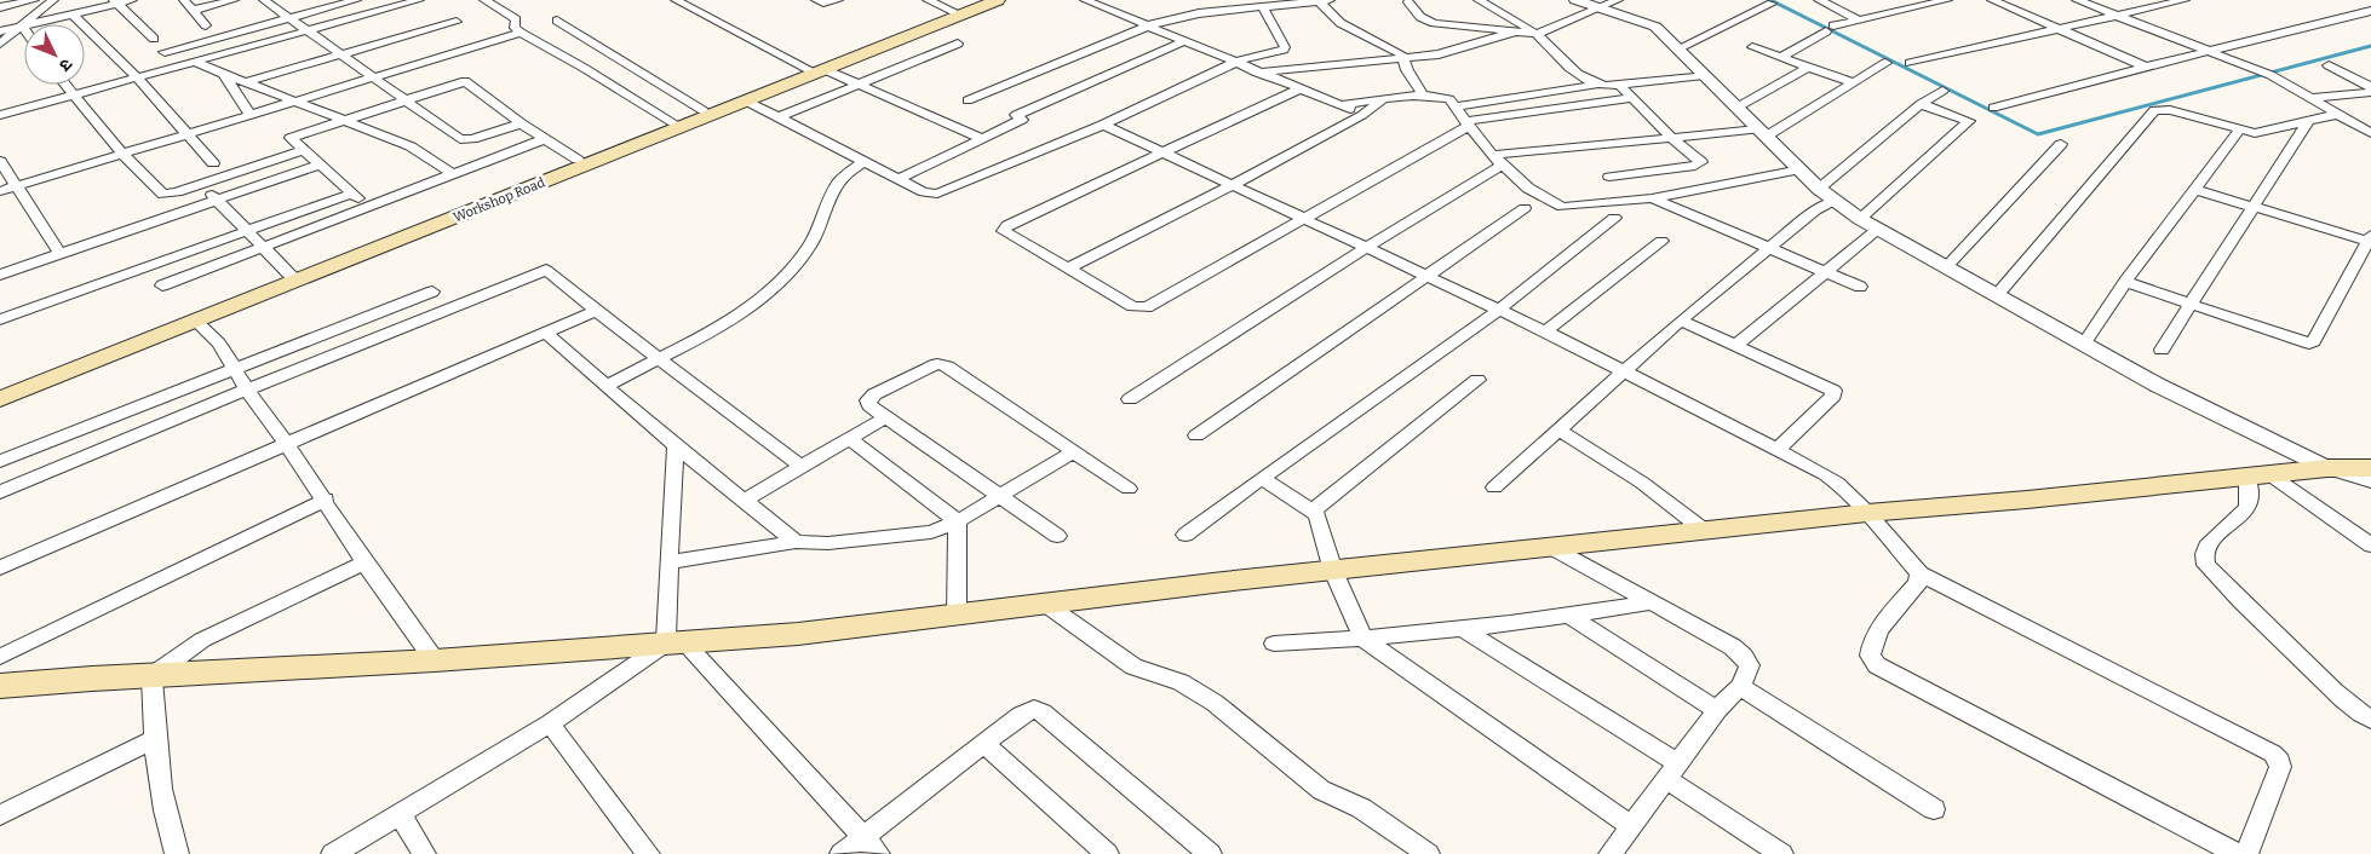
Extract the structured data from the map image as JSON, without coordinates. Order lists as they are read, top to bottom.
{
  "streets": {
    "main road": ["Workshop Road"]
  },
  "north": "bottom right"
}
